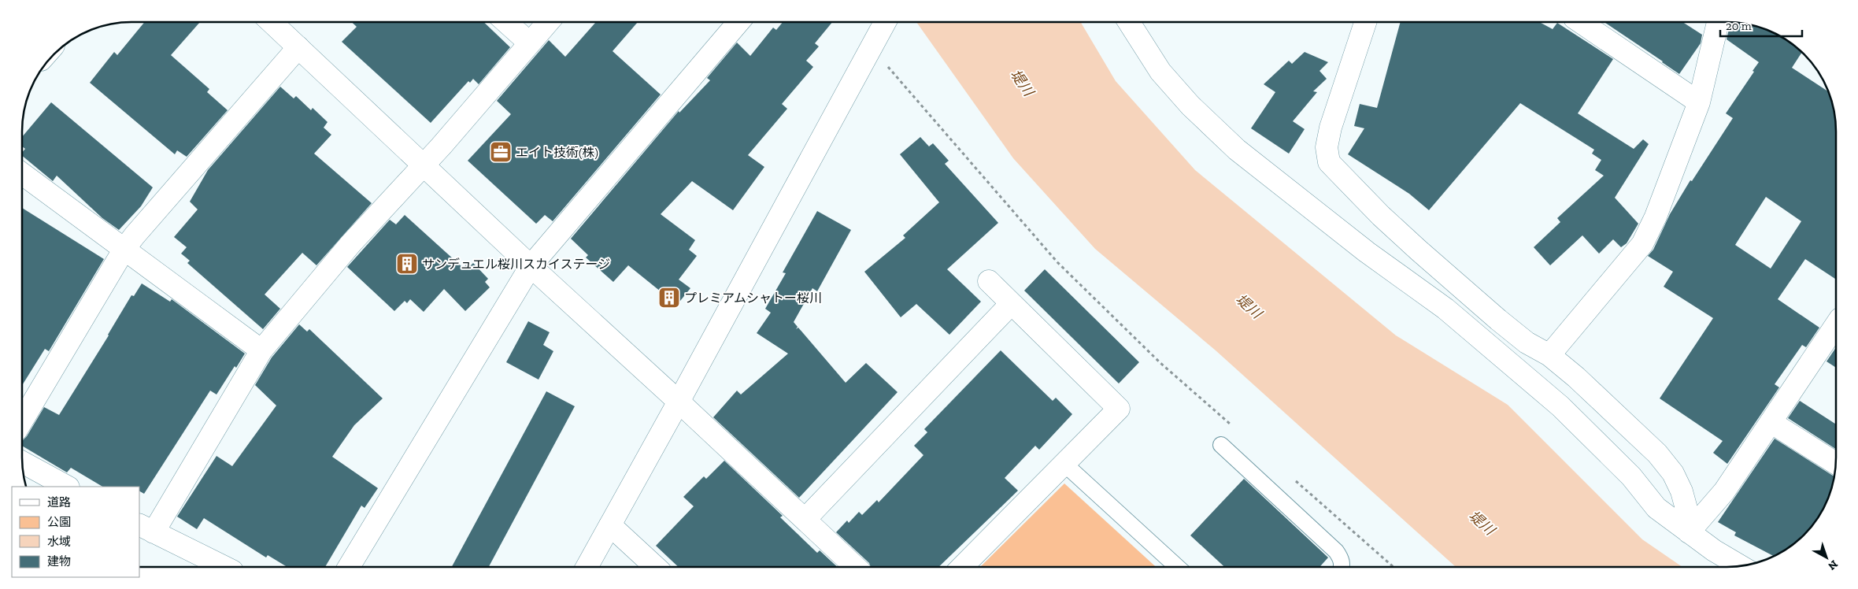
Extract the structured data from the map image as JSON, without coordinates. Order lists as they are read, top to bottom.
{
  "water": ["堤川"],
  "places": {
    "office": ["エイト技術(株)"],
    "building": ["サンデュエル桜川スカイステージ", "プレミアムシャトー桜川"]
  },
  "legend": [
    "道路",
    "公園",
    "水域",
    "建物"
  ],
  "scale_bar": "20 m",
  "north": "bottom right"
}
